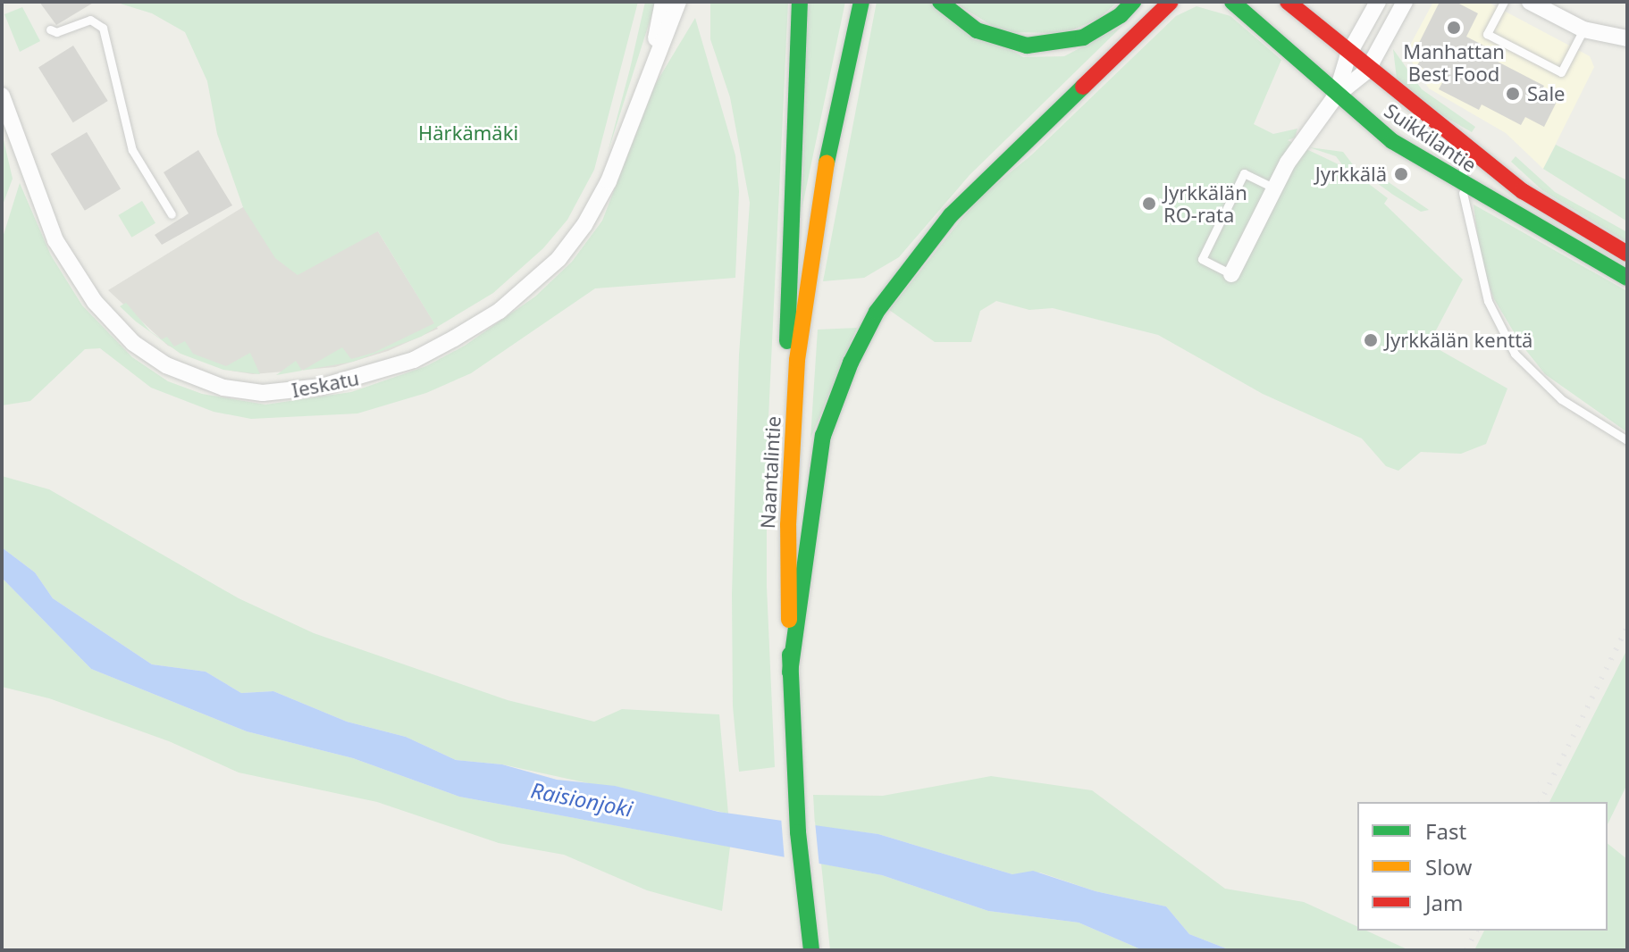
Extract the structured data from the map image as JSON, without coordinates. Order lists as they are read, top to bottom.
{
  "streets": {
    "main road": ["Suikkilantie", "Naantalintie"],
    "street": ["Ieskatu"]
  },
  "water": ["Raisionjoki"],
  "parks": ["Härkämäki"],
  "places": [
    "Manhattan Best Food",
    "Sale",
    "Jyrkkälä",
    "Jyrkkälän RO-rata",
    "Jyrkkälän kenttä"
  ],
  "legend": ["Fast", "Slow", "Jam"]
}
